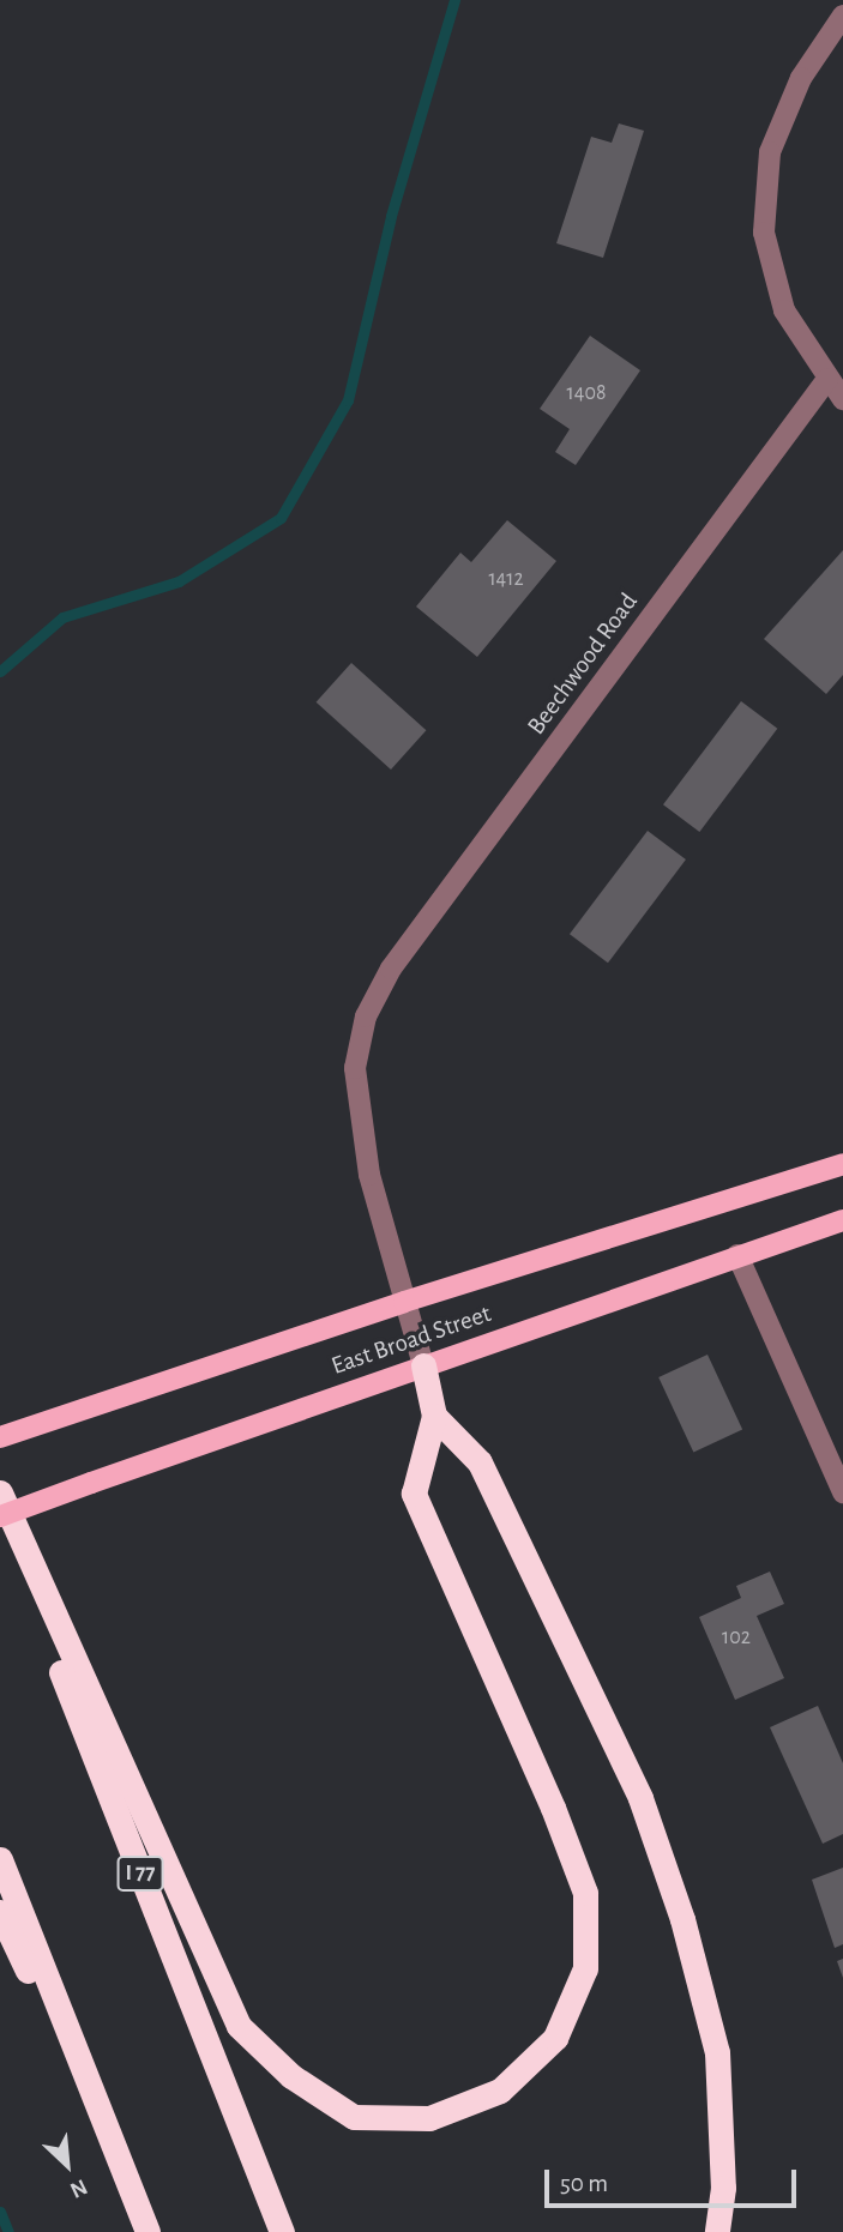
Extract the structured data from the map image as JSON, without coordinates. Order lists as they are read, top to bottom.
{
  "streets": {
    "highway": ["I 77"],
    "main road": ["East Broad Street"],
    "street": ["Beechwood Road"]
  },
  "crossings": [
    ["Beechwood Road", "East Broad Street"],
    ["East Broad Street", "I 77"]
  ],
  "house_numbers": ["1408", "1412", "102"],
  "scale_bar": "50 m",
  "north": "bottom right"
}
